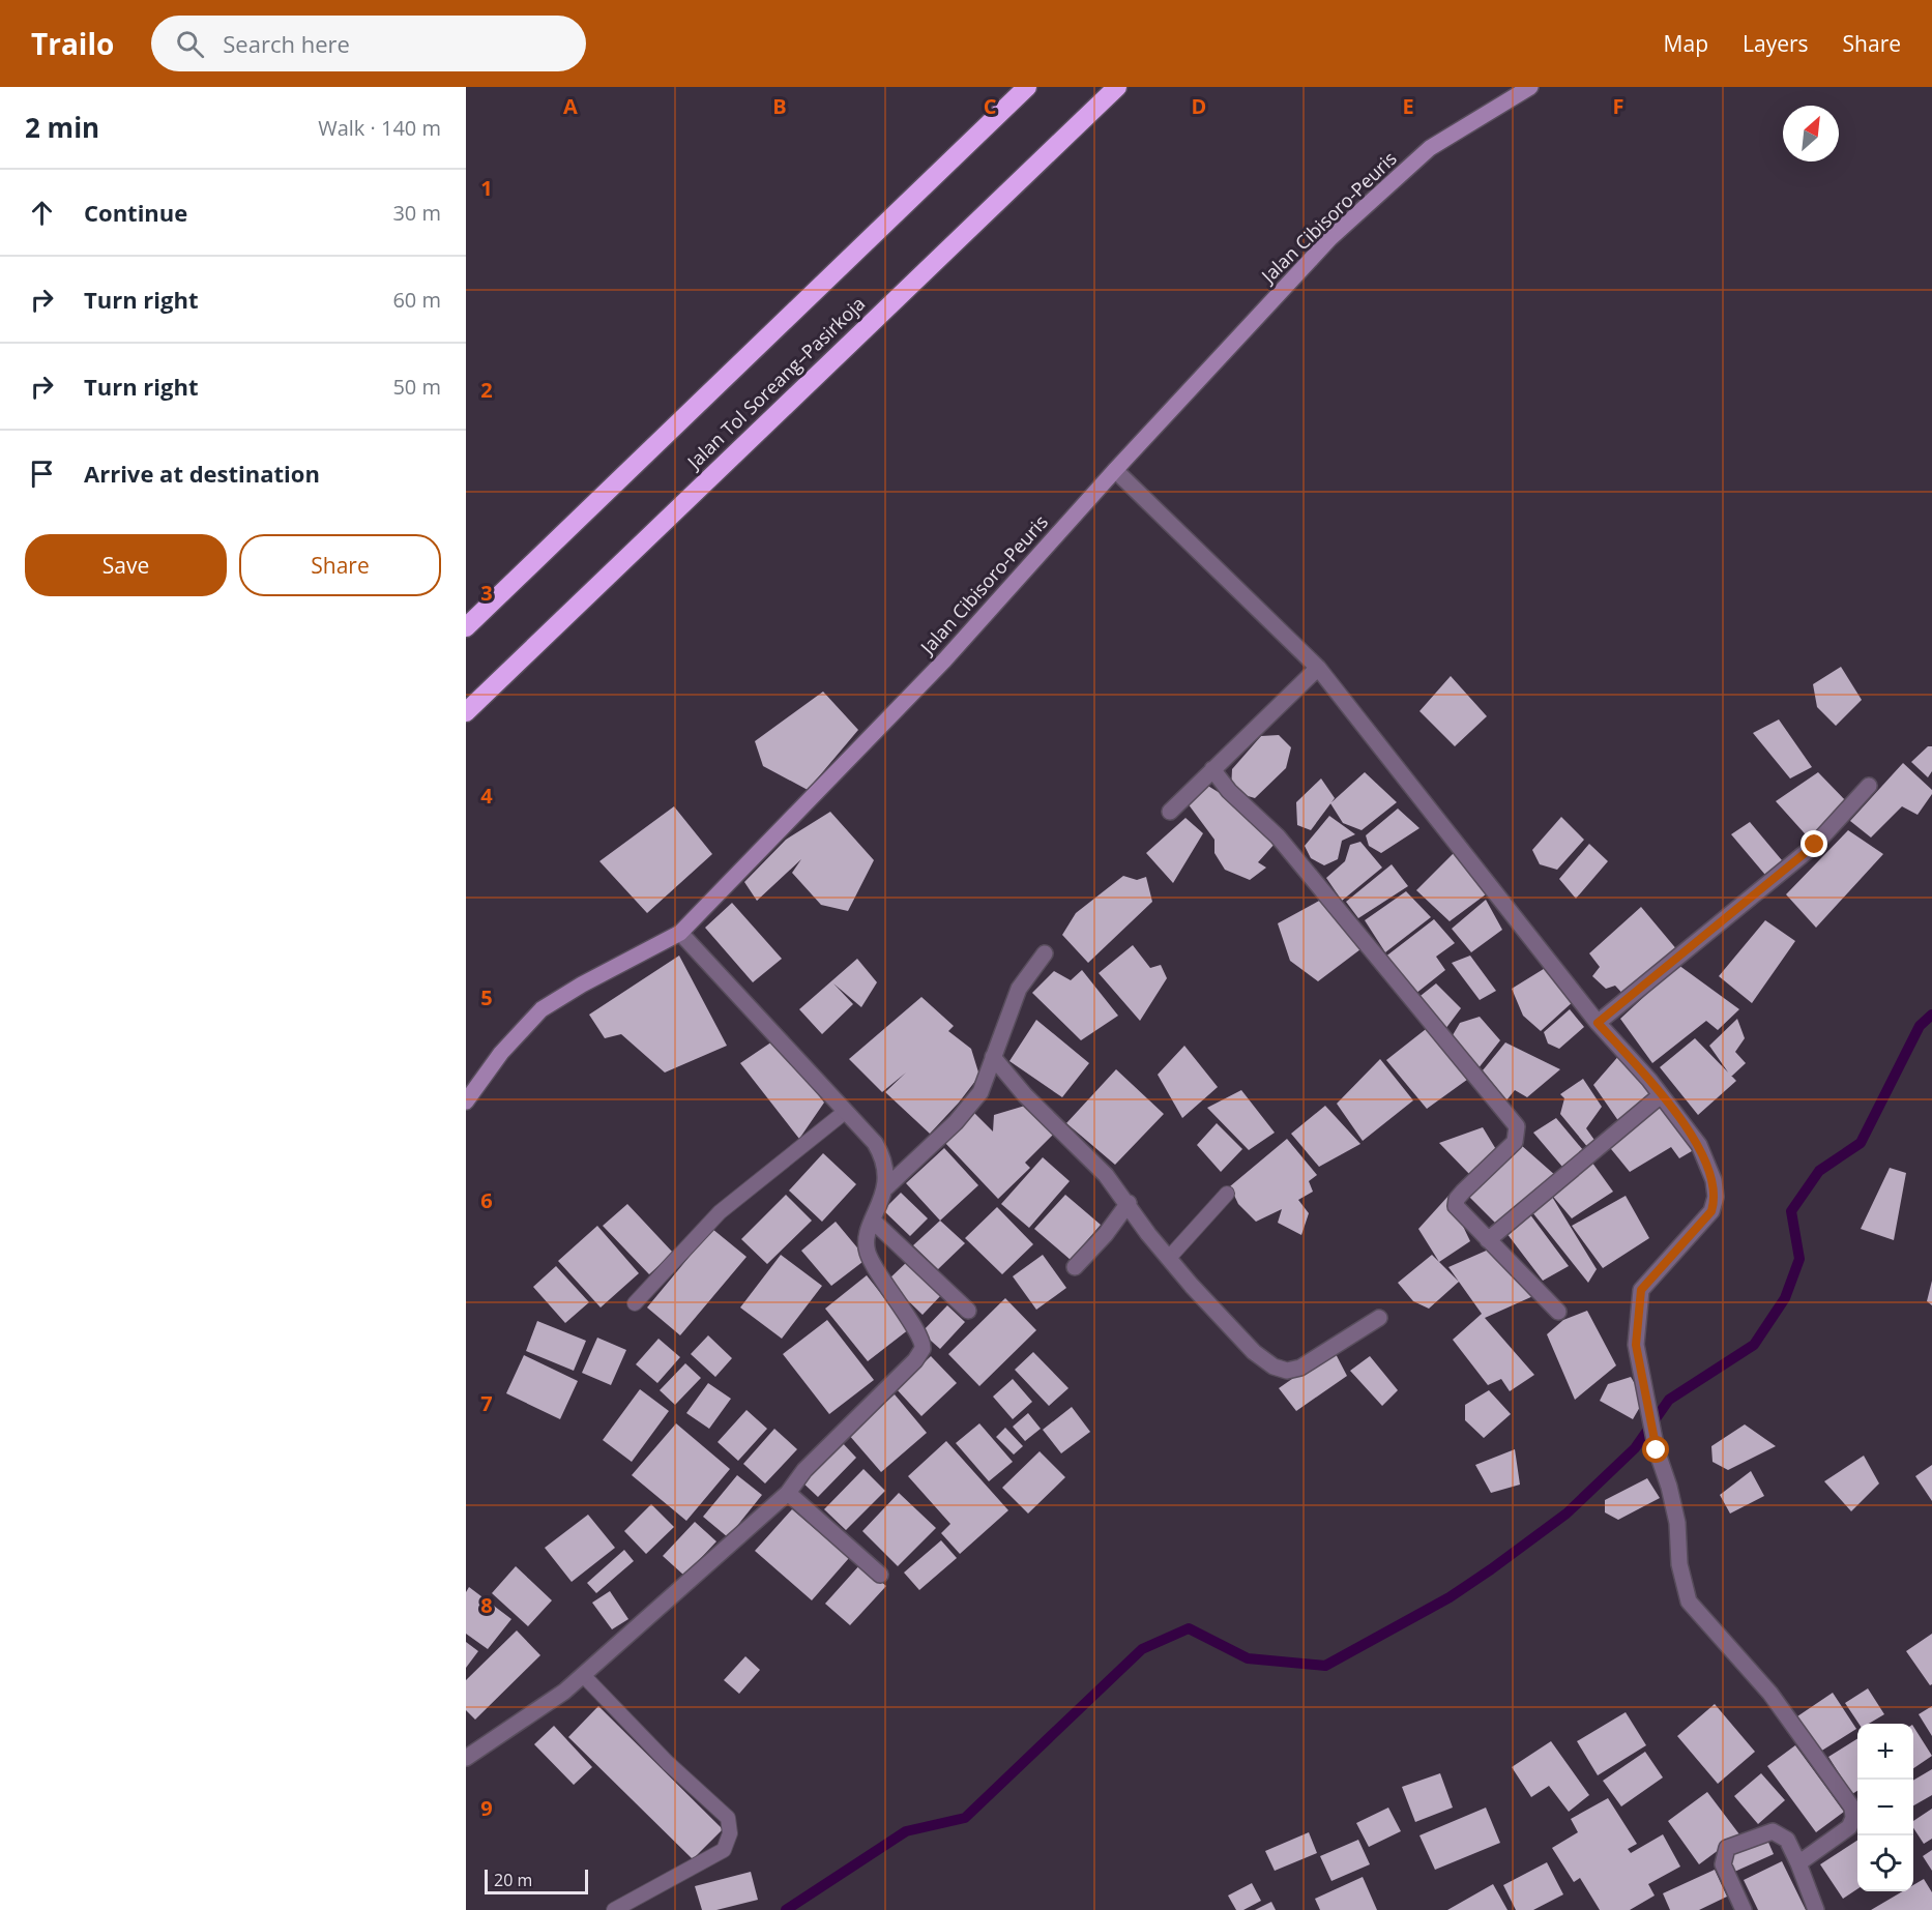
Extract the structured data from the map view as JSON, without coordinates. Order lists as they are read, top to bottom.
{
  "streets": {
    "highway": ["Jalan Tol Soreang–Pasirkoja"],
    "street": ["Jalan Cibisoro-Peuris"]
  },
  "scale_bar": "20 m",
  "north": "top right",
  "page": {
    "header": "Trailo",
    "search": "Search here",
    "nav": ["Map", "Layers", "Share"],
    "heading": ["2 min", "Walk · 140 m"],
    "list": [
      ["Continue", "30 m"],
      ["Turn right", "60 m"],
      ["Turn right", "50 m"],
      "Arrive at destination"
    ],
    "buttons": ["Save", "Share"],
    "map_buttons": ["+", "−"],
    "scale": "20 m"
  },
  "grid": {
    "columns": [
      "A",
      "B",
      "C",
      "D",
      "E",
      "F"
    ],
    "rows": [
      "1",
      "2",
      "3",
      "4",
      "5",
      "6",
      "7",
      "8",
      "9"
    ]
  }
}
